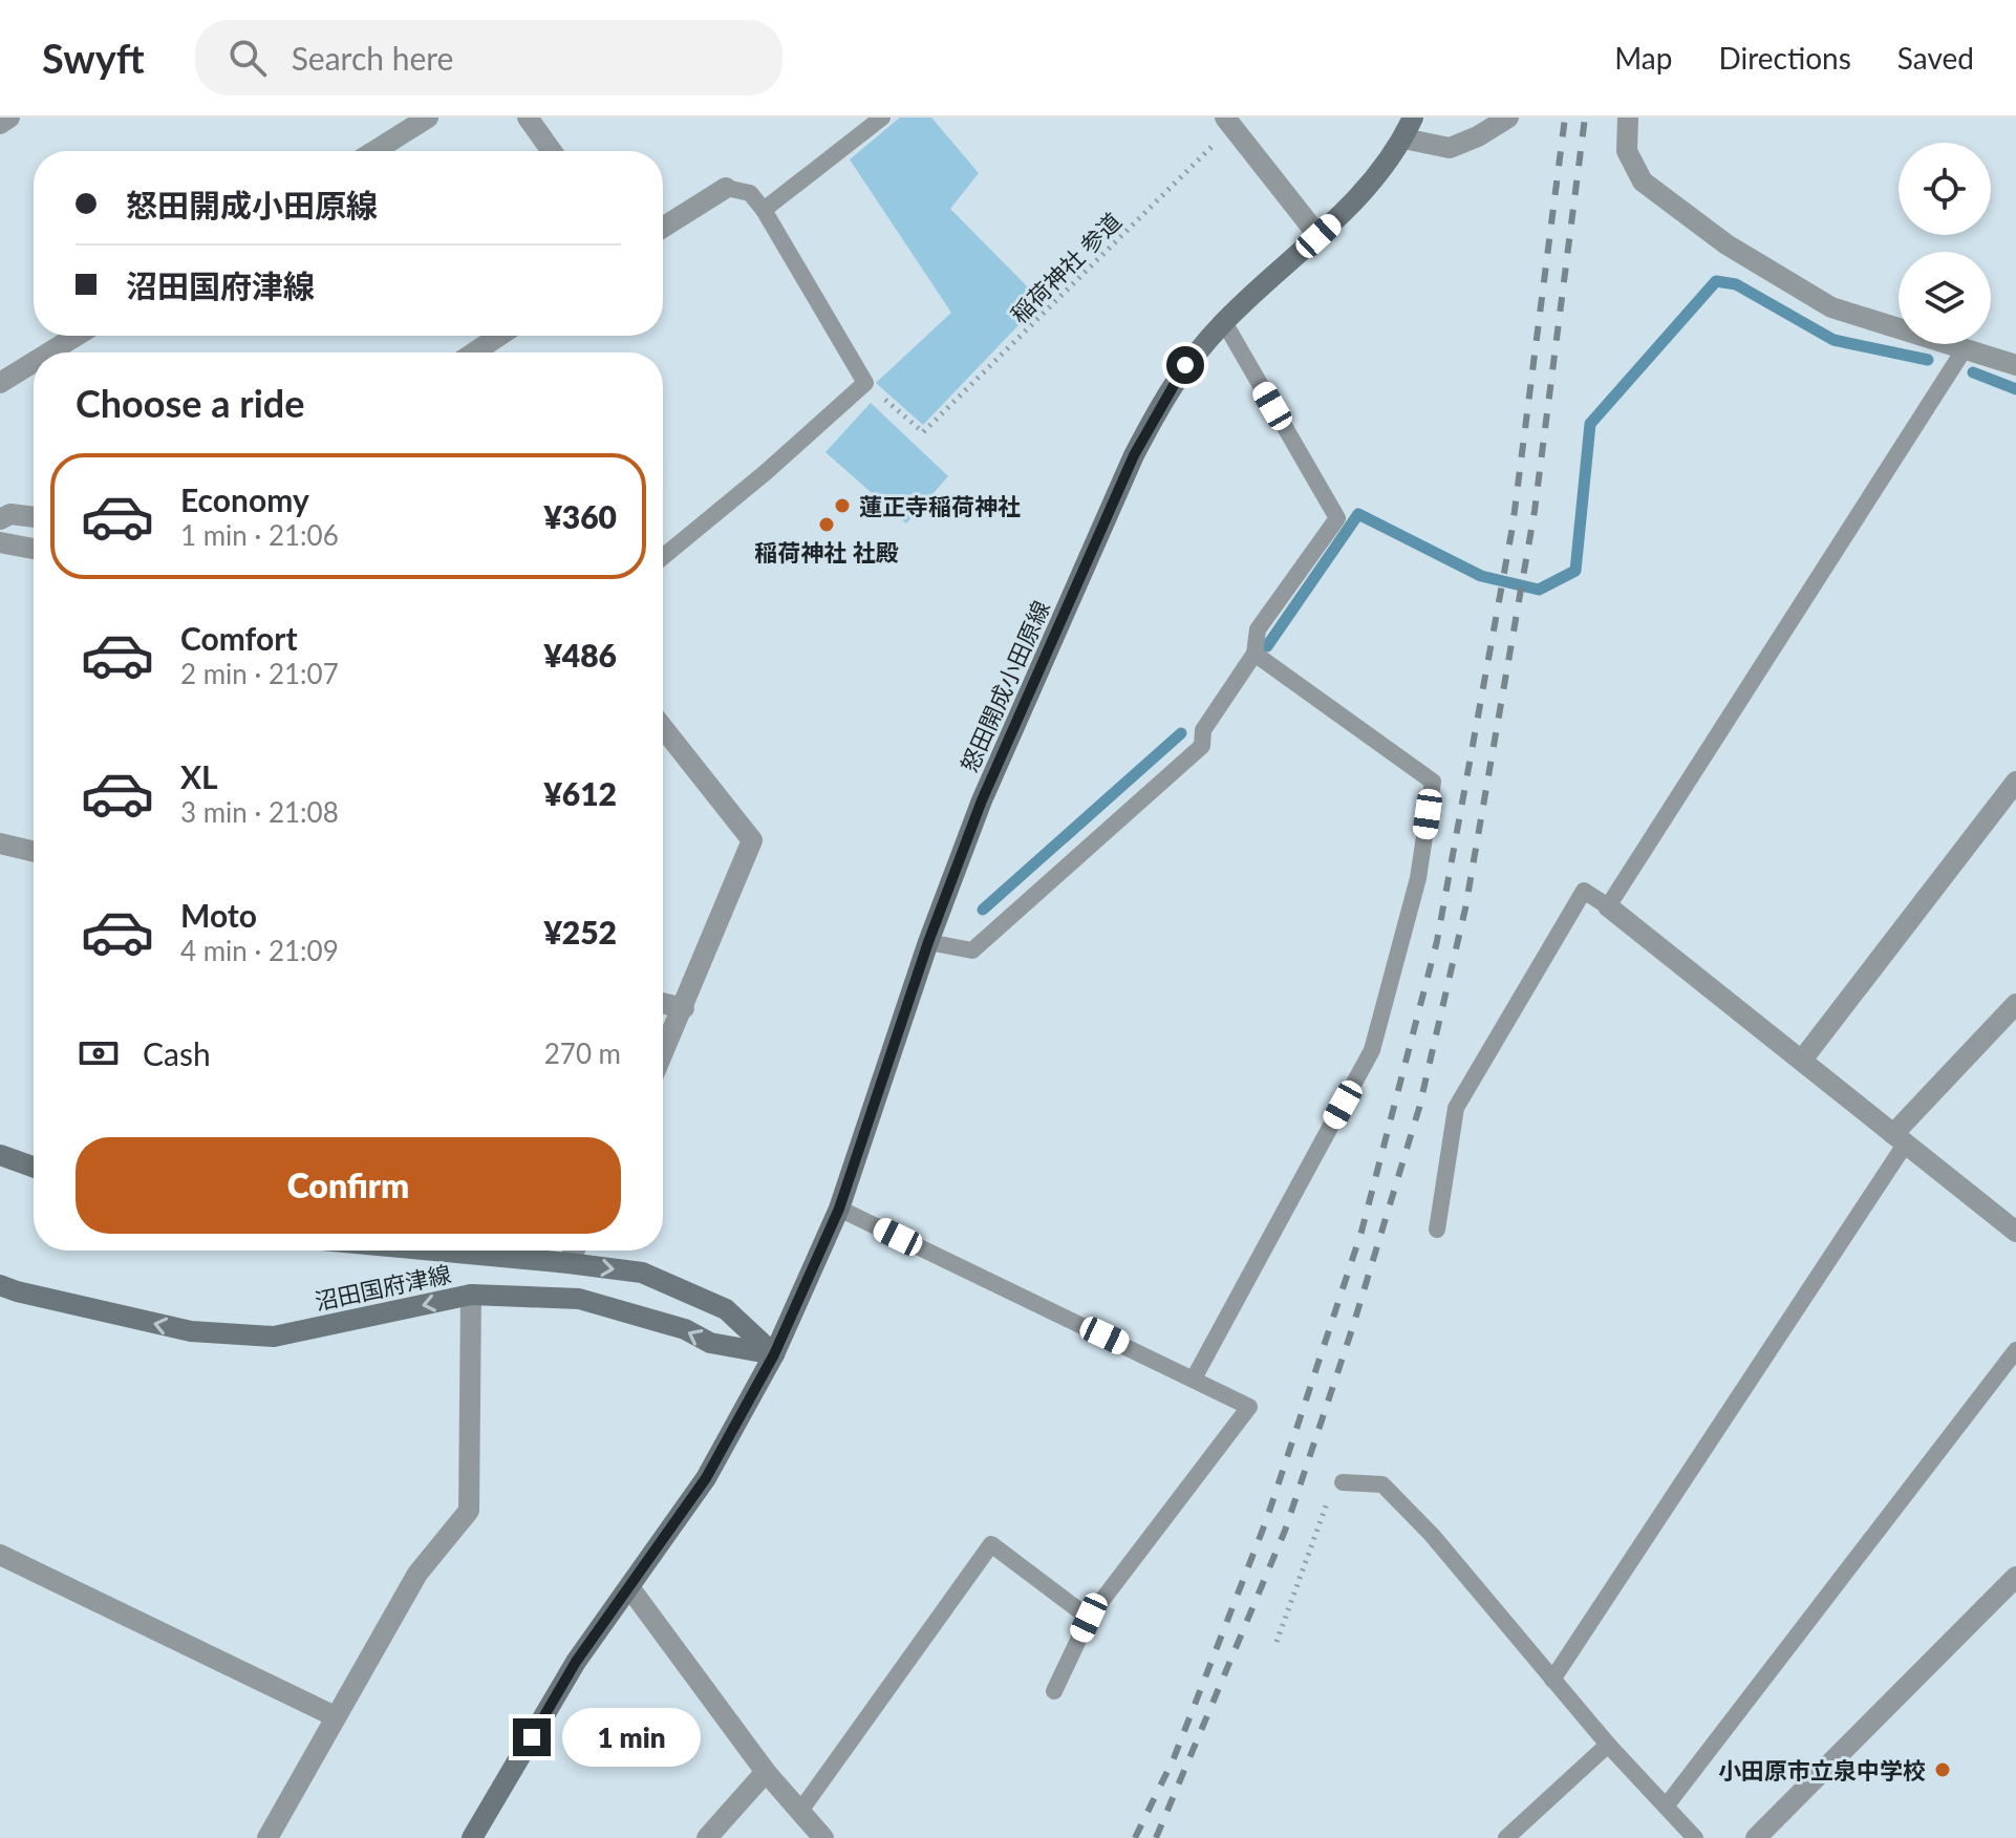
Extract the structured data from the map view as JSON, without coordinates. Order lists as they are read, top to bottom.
{
  "streets": {
    "main road": ["怒田開成小田原線", "沼田国府津線"],
    "path": ["稲荷神社 参道"]
  },
  "crossings": [
    ["怒田開成小田原線", "沼田国府津線"]
  ],
  "places": ["蓮正寺稲荷神社", "稲荷神社 社殿", "小田原市立泉中学校"],
  "page": {
    "header": "Swyft",
    "search": "Search here",
    "nav": ["Map", "Directions", "Saved"],
    "banner": ["怒田開成小田原線", "沼田国府津線"],
    "heading": "Choose a ride",
    "list": [
      {
        "name": "Economy",
        "note": "1 min · 21:06",
        "value": "¥360"
      },
      {
        "name": "Comfort",
        "note": "2 min · 21:07",
        "value": "¥486"
      },
      {
        "name": "XL",
        "note": "3 min · 21:08",
        "value": "¥612"
      },
      {
        "name": "Moto",
        "note": "4 min · 21:09",
        "value": "¥252"
      }
    ],
    "pay": ["Cash", "270 m"],
    "buttons": "Confirm",
    "bubble": "1 min"
  }
}
